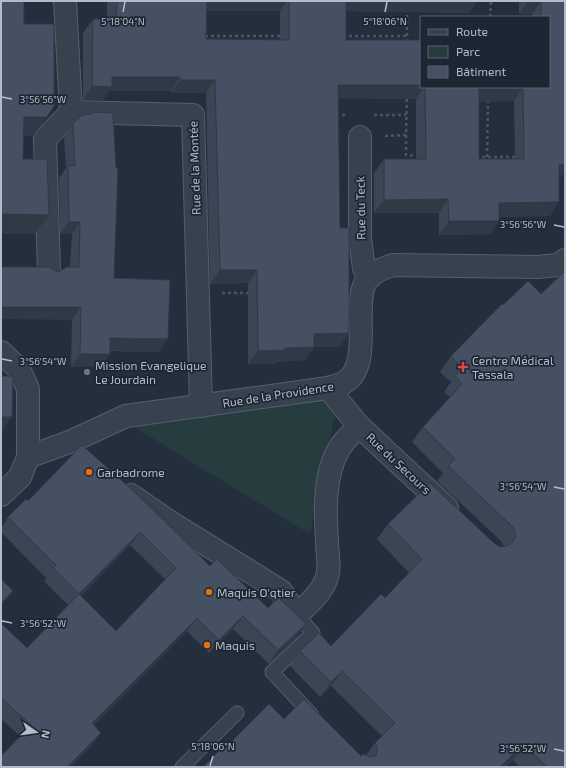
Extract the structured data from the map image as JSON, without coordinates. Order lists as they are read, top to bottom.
{
  "streets": {
    "street": [
      "Rue de la Montée",
      "Rue du Teck",
      "Rue de la Providence",
      "Rue du Secours"
    ]
  },
  "crossings": [
    ["Rue de la Montée", "Rue de la Providence"],
    ["Rue du Teck", "Rue de la Providence"],
    ["Rue de la Providence", "Rue du Secours"]
  ],
  "places": {
    "health": ["Centre Médical Tassala"],
    "other": [
      "Mission Evangelique Le Jourdain",
      "Garbadrome",
      "Maquis O'qtier",
      "Maquis"
    ]
  },
  "legend": ["Route", "Parc", "Bâtiment"],
  "north": "right",
  "coordinates": [
    "5°18'04\"N",
    "5°18'06\"N",
    "3°56'56\"W",
    "3°56'54\"W",
    "3°56'52\"W"
  ]
}
